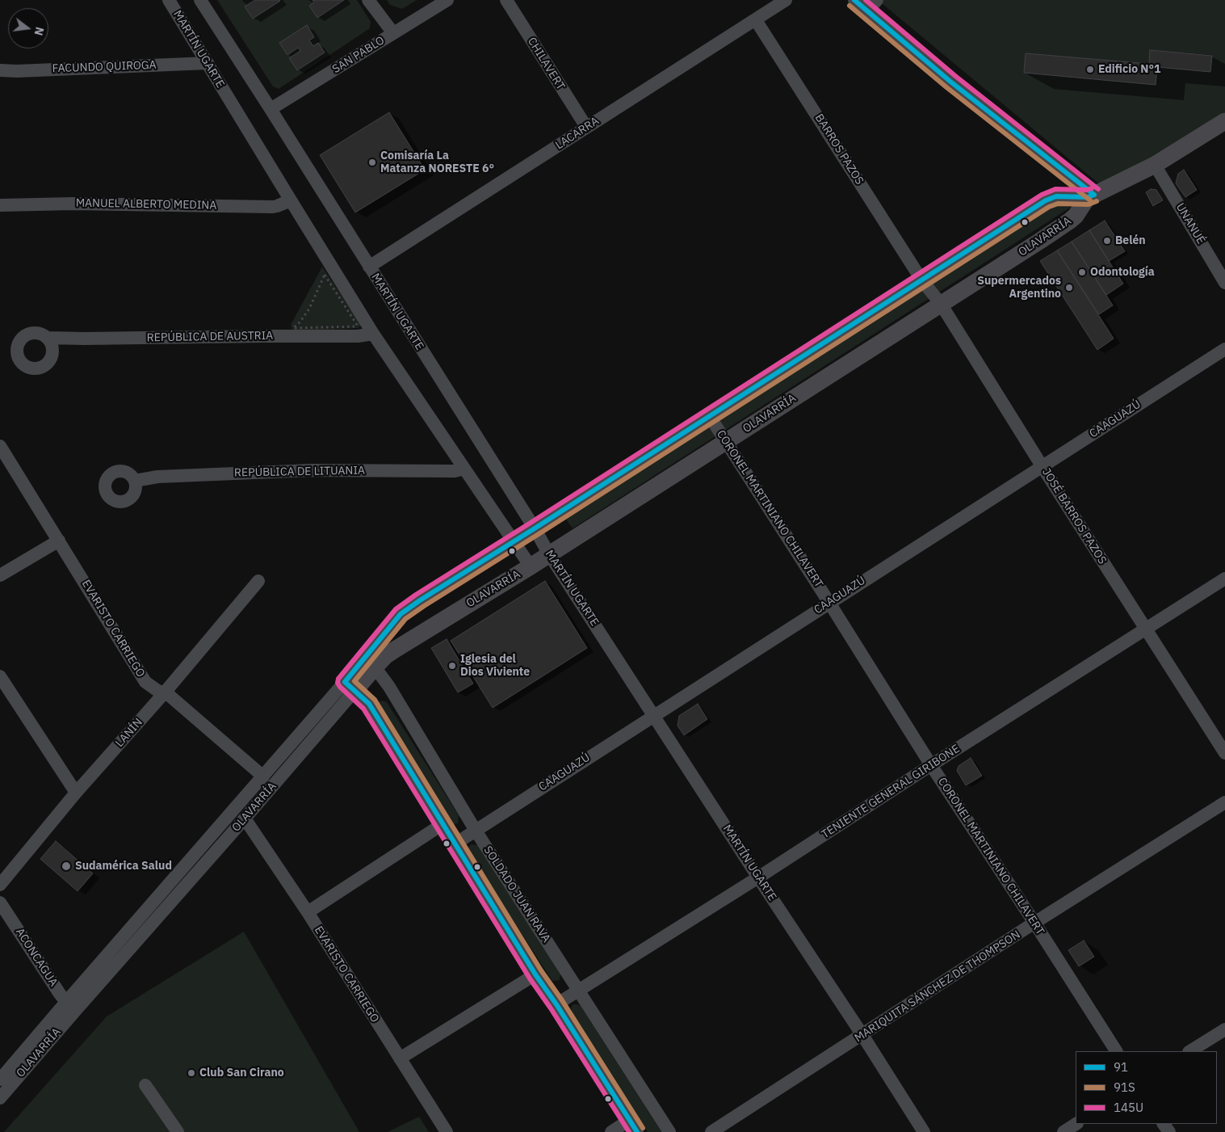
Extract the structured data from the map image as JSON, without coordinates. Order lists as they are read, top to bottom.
{
  "streets": {
    "main road": ["OLAVARRÍA"],
    "street": [
      "MARTÍN UGARTE",
      "SAN PABLO",
      "CHILAVERT",
      "FACUNDO QUIROGA",
      "LACARRA",
      "BARROS PAZOS",
      "MANUEL ALBERTO MEDINA",
      "UNANUÉ",
      "REPÚBLICA DE AUSTRIA",
      "CAAGUAZÚ",
      "REPÚBLICA DE LITUANIA",
      "CORONEL MARTINIANO CHILAVERT",
      "JOSÉ BARROS PAZOS",
      "EVARISTO CARRIEGO",
      "LANÍN",
      "TENIENTE GENERAL GIRIBONE",
      "SOLDADO JUAN RAVA",
      "ACONCAGUA",
      "MARIQUITA SÁNCHEZ DE THOMPSON"
    ]
  },
  "crossings": [
    ["MARTÍN UGARTE", "SAN PABLO"],
    ["MARTÍN UGARTE", "FACUNDO QUIROGA"],
    ["MARTÍN UGARTE", "LACARRA"],
    ["MARTÍN UGARTE", "MANUEL ALBERTO MEDINA"],
    ["MARTÍN UGARTE", "OLAVARRÍA"],
    ["MARTÍN UGARTE", "REPÚBLICA DE AUSTRIA"],
    ["MARTÍN UGARTE", "CAAGUAZÚ"],
    ["MARTÍN UGARTE", "REPÚBLICA DE LITUANIA"],
    ["MARTÍN UGARTE", "TENIENTE GENERAL GIRIBONE"],
    ["MARTÍN UGARTE", "MARIQUITA SÁNCHEZ DE THOMPSON"],
    ["CHILAVERT", "LACARRA"],
    ["LACARRA", "BARROS PAZOS"],
    ["BARROS PAZOS", "OLAVARRÍA"],
    ["BARROS PAZOS", "JOSÉ BARROS PAZOS"],
    ["UNANUÉ", "OLAVARRÍA"],
    ["OLAVARRÍA", "CORONEL MARTINIANO CHILAVERT"],
    ["OLAVARRÍA", "JOSÉ BARROS PAZOS"],
    ["OLAVARRÍA", "EVARISTO CARRIEGO"],
    ["OLAVARRÍA", "SOLDADO JUAN RAVA"],
    ["OLAVARRÍA", "ACONCAGUA"],
    ["CAAGUAZÚ", "CORONEL MARTINIANO CHILAVERT"],
    ["CAAGUAZÚ", "JOSÉ BARROS PAZOS"],
    ["CAAGUAZÚ", "SOLDADO JUAN RAVA"],
    ["CORONEL MARTINIANO CHILAVERT", "TENIENTE GENERAL GIRIBONE"],
    ["CORONEL MARTINIANO CHILAVERT", "MARIQUITA SÁNCHEZ DE THOMPSON"],
    ["JOSÉ BARROS PAZOS", "TENIENTE GENERAL GIRIBONE"],
    ["EVARISTO CARRIEGO", "LANÍN"],
    ["TENIENTE GENERAL GIRIBONE", "SOLDADO JUAN RAVA"]
  ],
  "places": [
    "Edificio N°1",
    "Comisaría La Matanza NORESTE 6°",
    "Belén",
    "Odontología",
    "Supermercados Argentino",
    "Iglesia del Dios Viviente",
    "Sudamérica Salud",
    "Club San Cirano"
  ],
  "lines": ["transit line 91", "transit line 145U", "transit line 91S"],
  "legend": ["91", "91S", "145U"],
  "north": "right"
}
